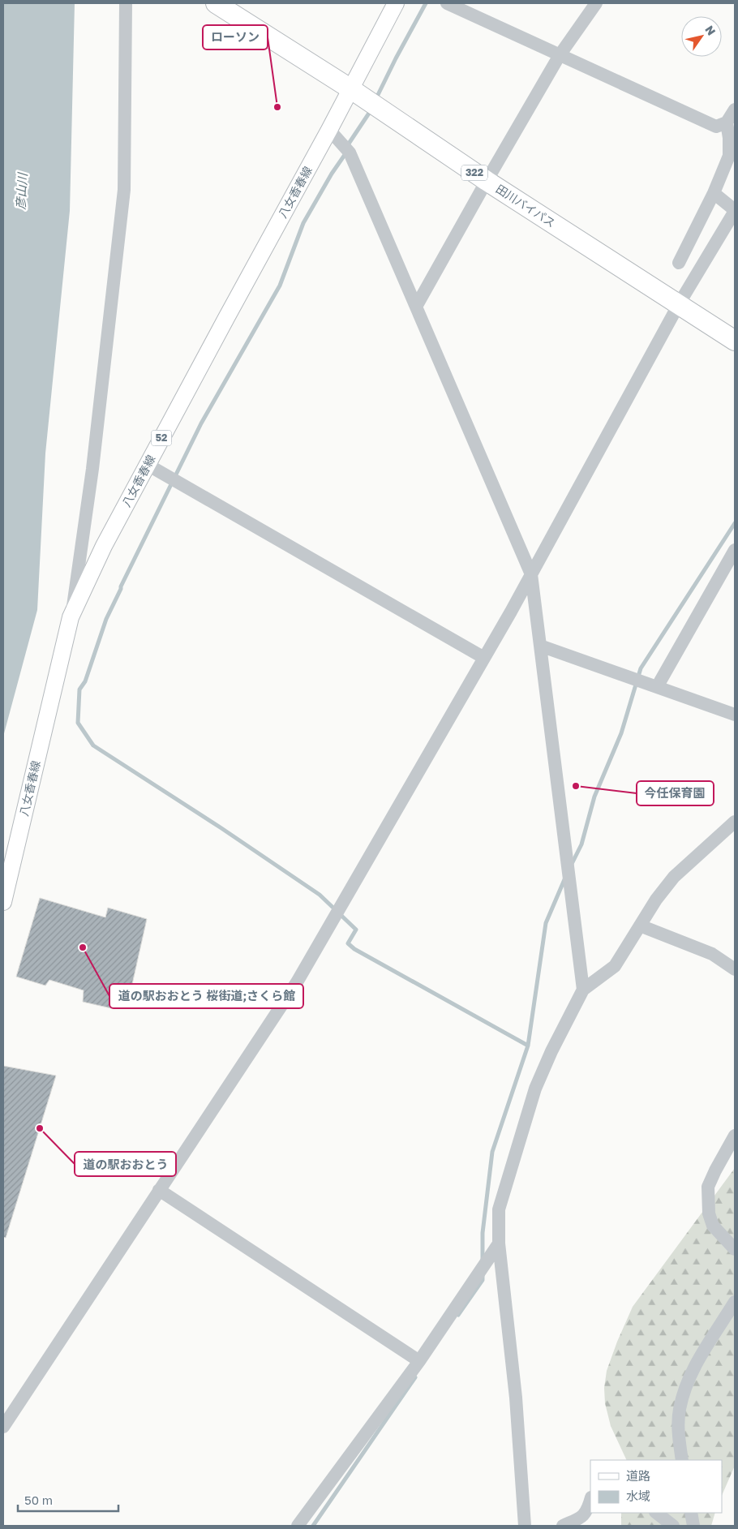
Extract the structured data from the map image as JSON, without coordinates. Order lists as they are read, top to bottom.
{
  "streets": {
    "highway": ["322", "田川バイパス"],
    "main road": ["八女香春線", "52"]
  },
  "crossings": [
    ["八女香春線", "田川バイパス"]
  ],
  "water": ["彦山川"],
  "places": [
    "ローソン",
    "今任保育園",
    "道の駅おおとう 桜街道;さくら館",
    "道の駅おおとう"
  ],
  "legend": ["道路", "水域"],
  "scale_bar": "50 m",
  "north": "top right"
}
